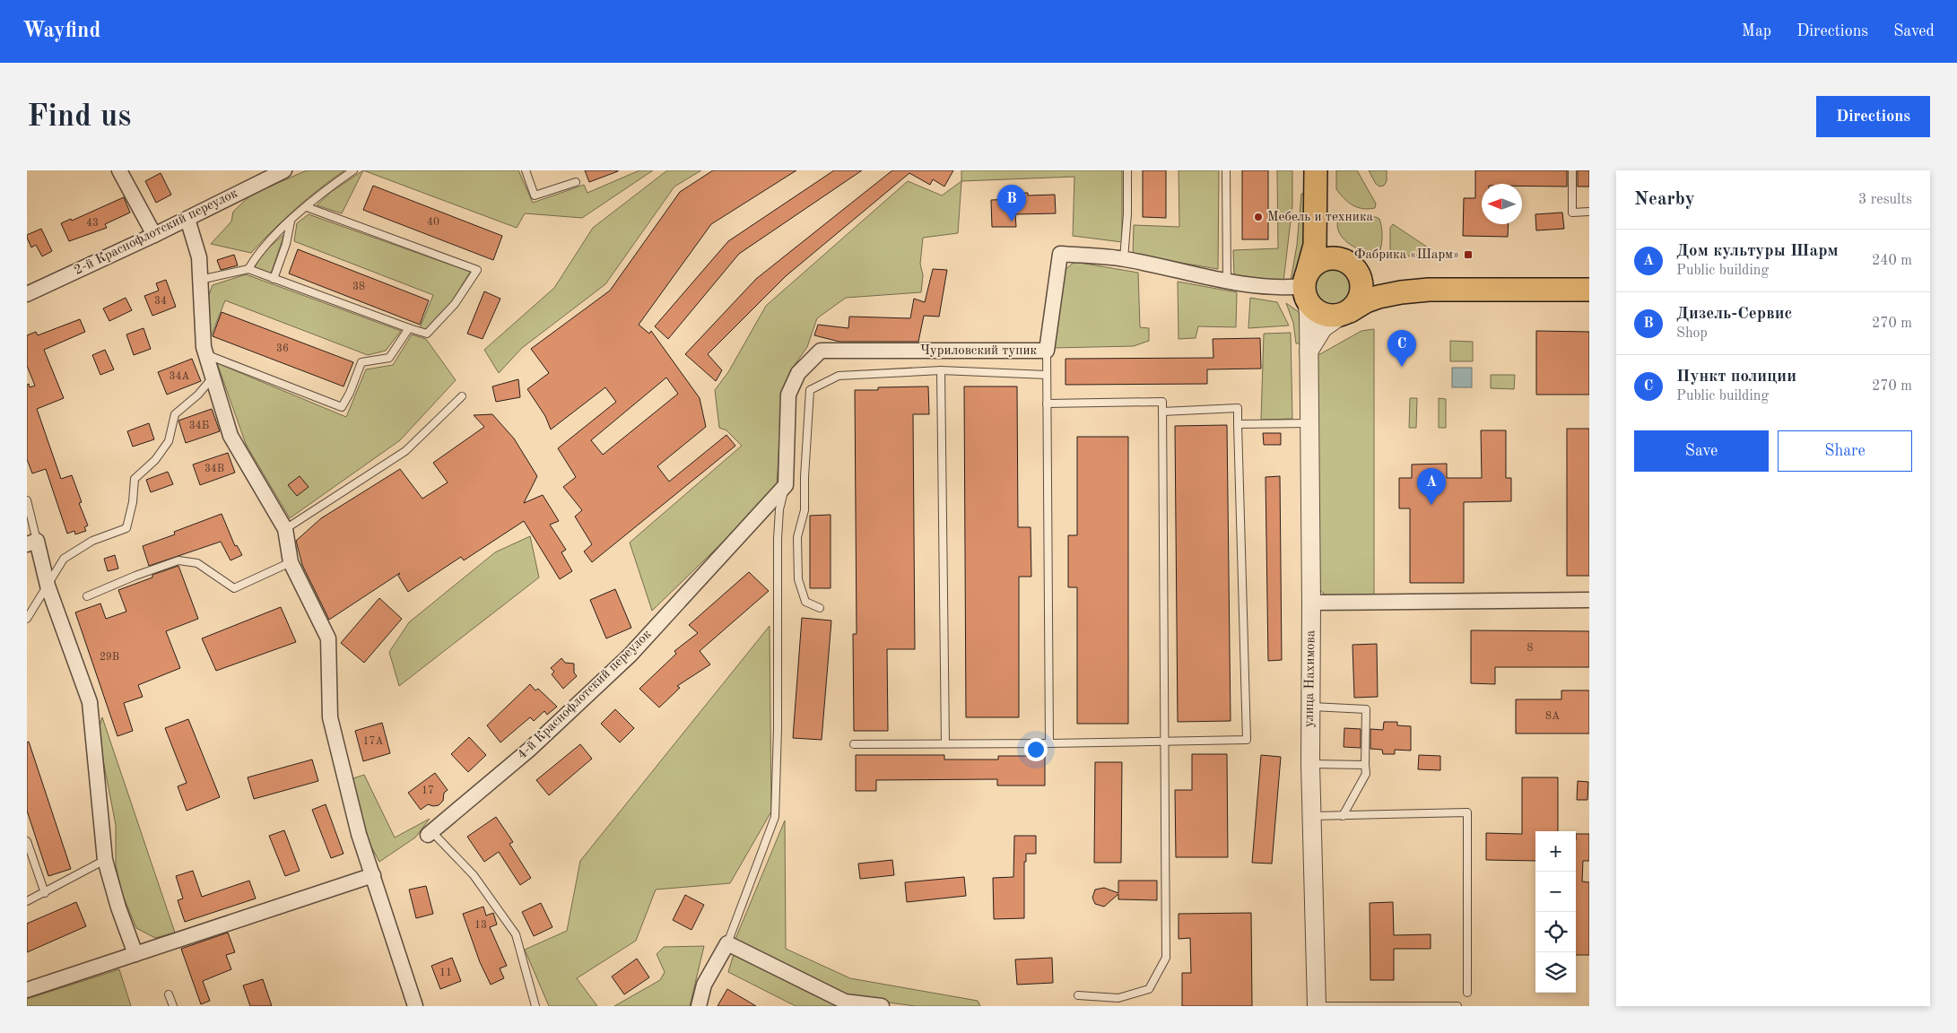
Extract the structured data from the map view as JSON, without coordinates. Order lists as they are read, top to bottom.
{
  "streets": {
    "street": [
      "2-й Краснофлотский переулок",
      "Чуриловский тупик",
      "улица Нахимова",
      "4-й Краснофлотский переулок"
    ]
  },
  "crossings": [
    ["Чуриловский тупик", "улица Нахимова"],
    ["Чуриловский тупик", "4-й Краснофлотский переулок"]
  ],
  "places": {
    "other": ["Мебель и техника"],
    "transit": ["Фабрика «Шарм»"]
  },
  "house_numbers": [
    "40",
    "43",
    "38",
    "34",
    "36",
    "34А",
    "34Б",
    "34В",
    "8",
    "29В",
    "8А",
    "17А",
    "17",
    "13",
    "11"
  ],
  "north": "left",
  "page": {
    "header": "Wayfind",
    "nav": ["Map", "Directions", "Saved"],
    "buttons": [
      "Directions",
      ["Save", "Share"]
    ],
    "title": "Find us",
    "heading": ["Nearby", "3 results"],
    "pins": ["B", "C", "A"],
    "list": [
      {
        "mark": "A",
        "name": "Дом культуры Шарм",
        "note": "Public building",
        "value": "240 m"
      },
      {
        "mark": "B",
        "name": "Дизель-Сервис",
        "note": "Shop",
        "value": "270 m"
      },
      {
        "mark": "C",
        "name": "Пункт полиции",
        "note": "Public building",
        "value": "270 m"
      }
    ],
    "map_buttons": ["+", "−"]
  }
}
